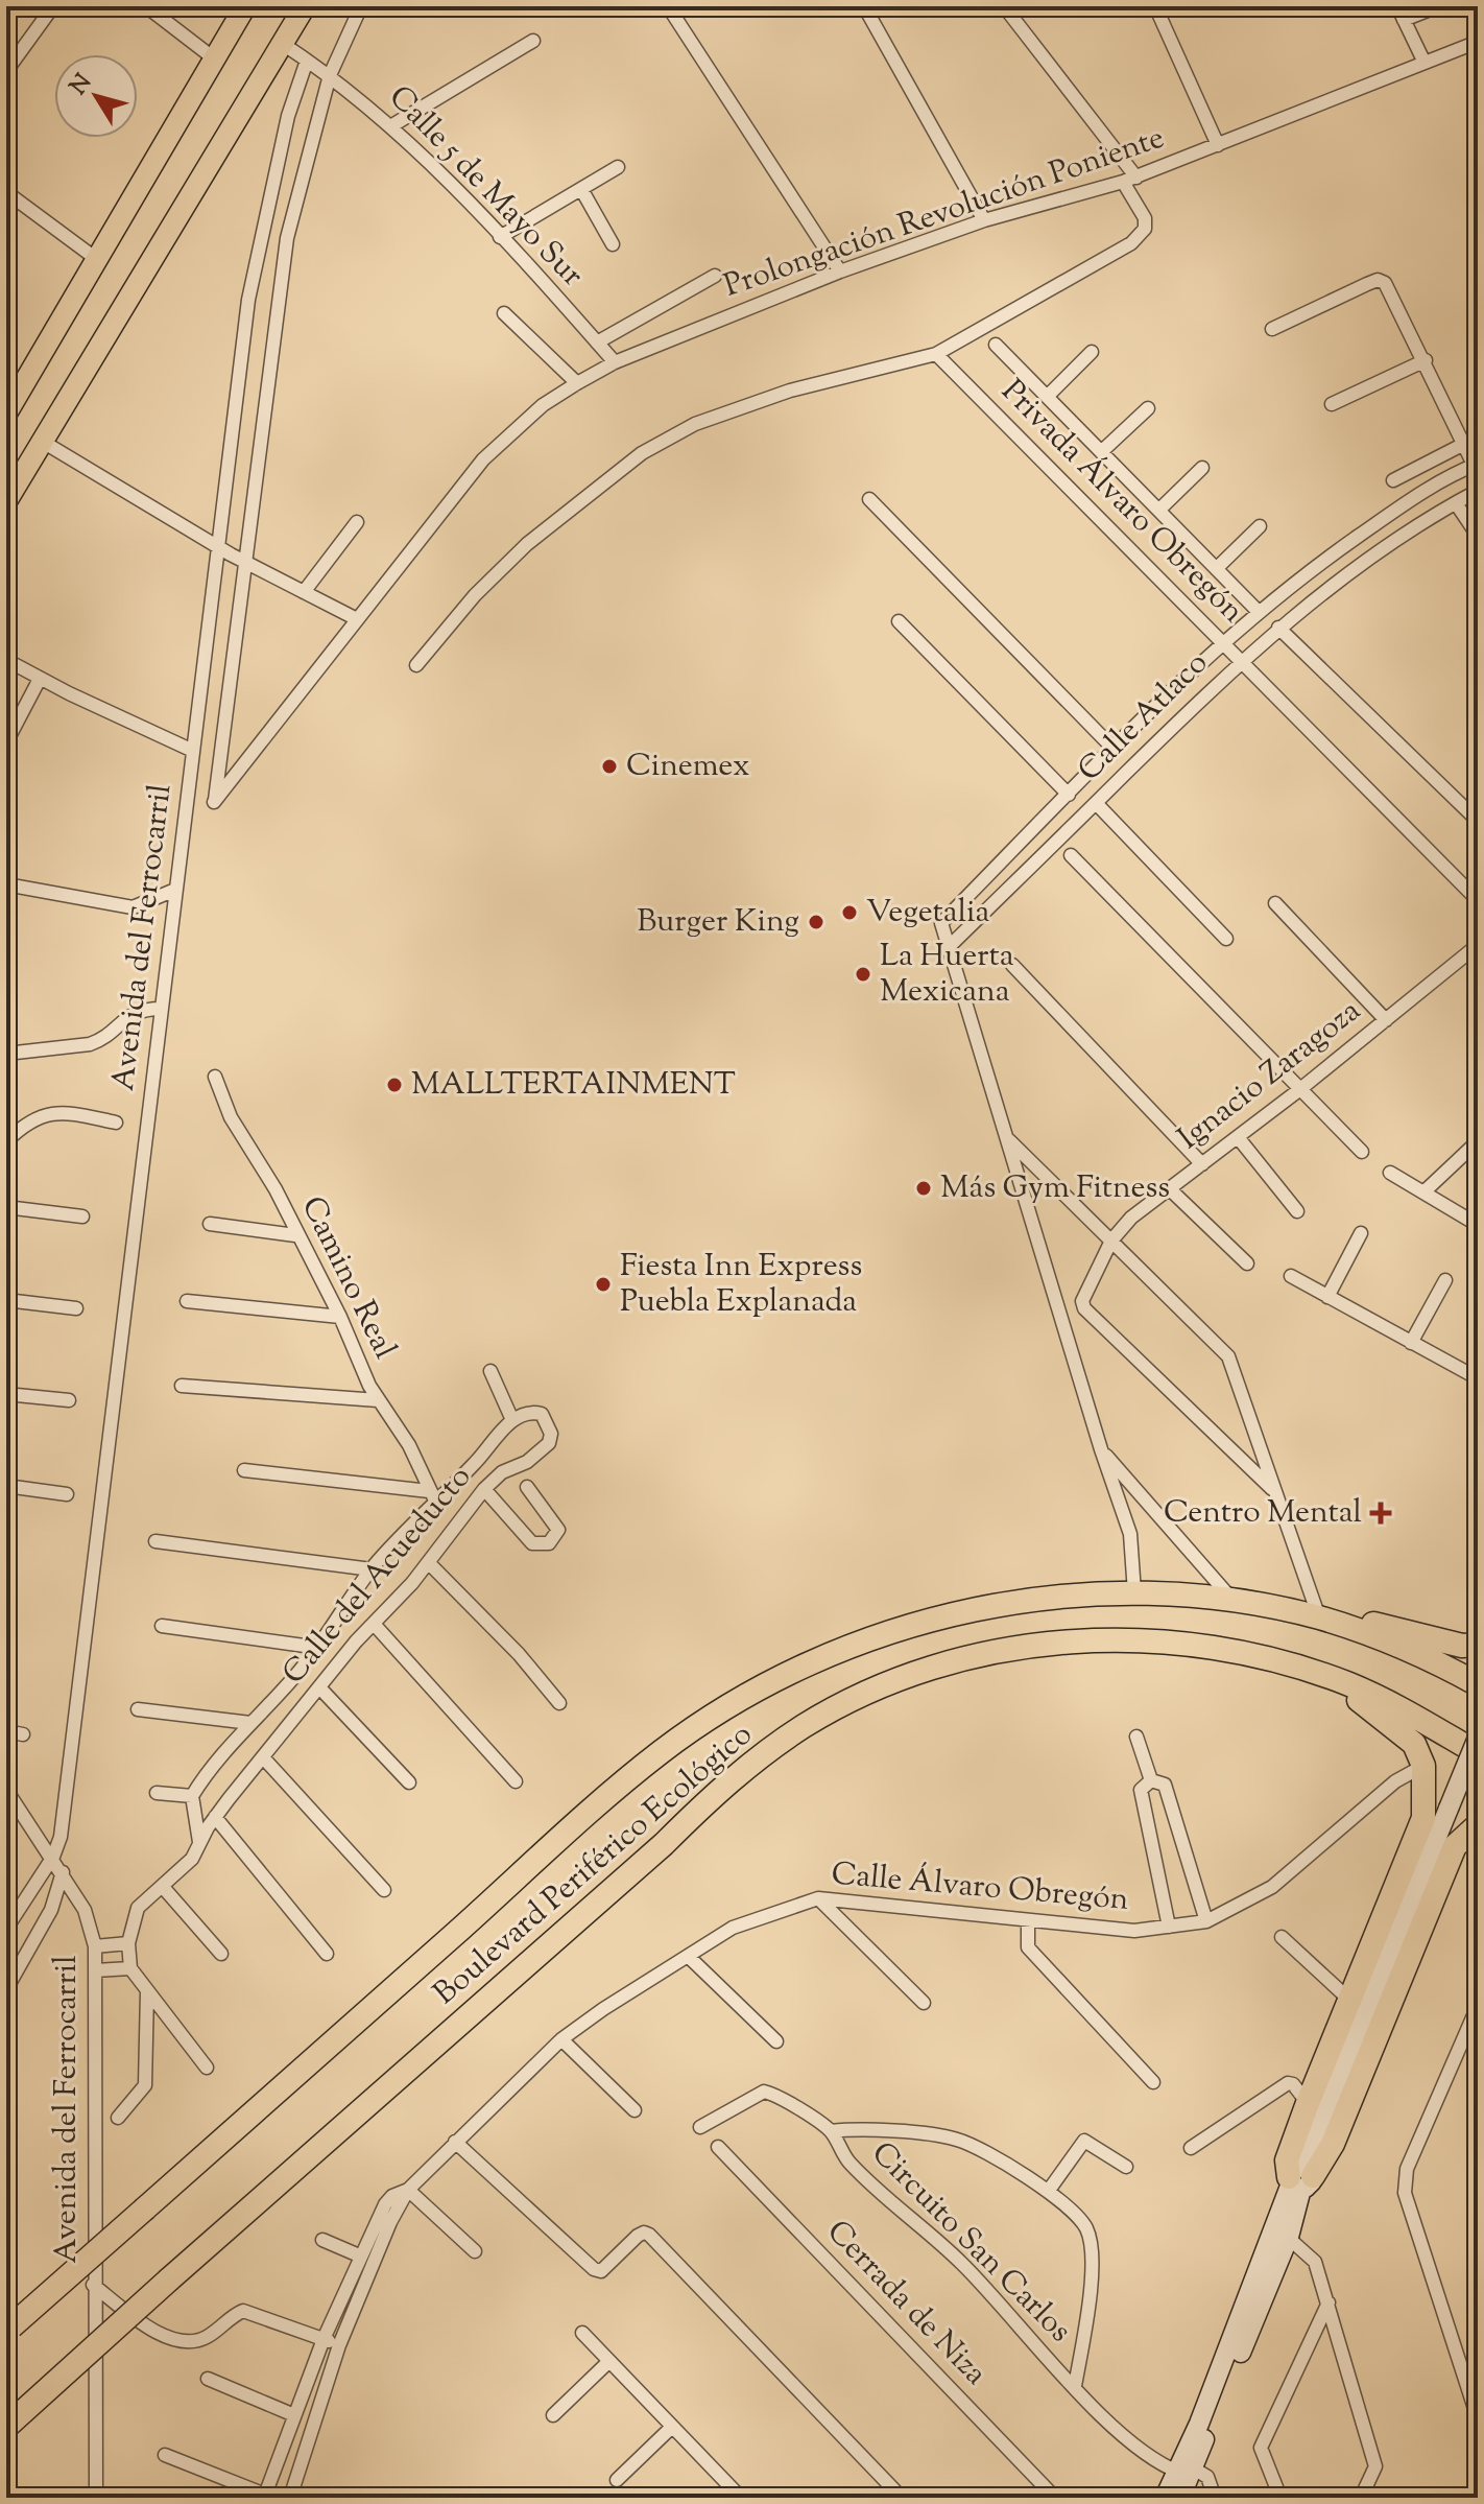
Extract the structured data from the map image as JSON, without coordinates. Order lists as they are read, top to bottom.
{
  "streets": {
    "highway": ["Boulevard Periférico Ecológico"],
    "street": [
      "Calle 5 de Mayo Sur",
      "Prolongación Revolución Poniente",
      "Privada Álvaro Obregón",
      "Calle Atlaco",
      "Avenida del Ferrocarril",
      "Ignacio Zaragoza",
      "Camino Real",
      "Calle del Acueducto",
      "Calle Álvaro Obregón",
      "Circuito San Carlos",
      "Cerrada de Niza"
    ]
  },
  "crossings": [
    ["Calle 5 de Mayo Sur", "Prolongación Revolución Poniente"],
    ["Calle 5 de Mayo Sur", "Avenida del Ferrocarril"],
    ["Prolongación Revolución Poniente", "Avenida del Ferrocarril"],
    ["Privada Álvaro Obregón", "Calle Atlaco"],
    ["Avenida del Ferrocarril", "Calle Álvaro Obregón"],
    ["Camino Real", "Calle del Acueducto"]
  ],
  "places": {
    "other": [
      "Cinemex",
      "Vegetalia",
      "Burger King",
      "La Huerta Mexicana",
      "MALLTERTAINMENT",
      "Más Gym Fitness",
      "Fiesta Inn Express Puebla Explanada"
    ],
    "health": ["Centro Mental"]
  },
  "north": "top left"
}
